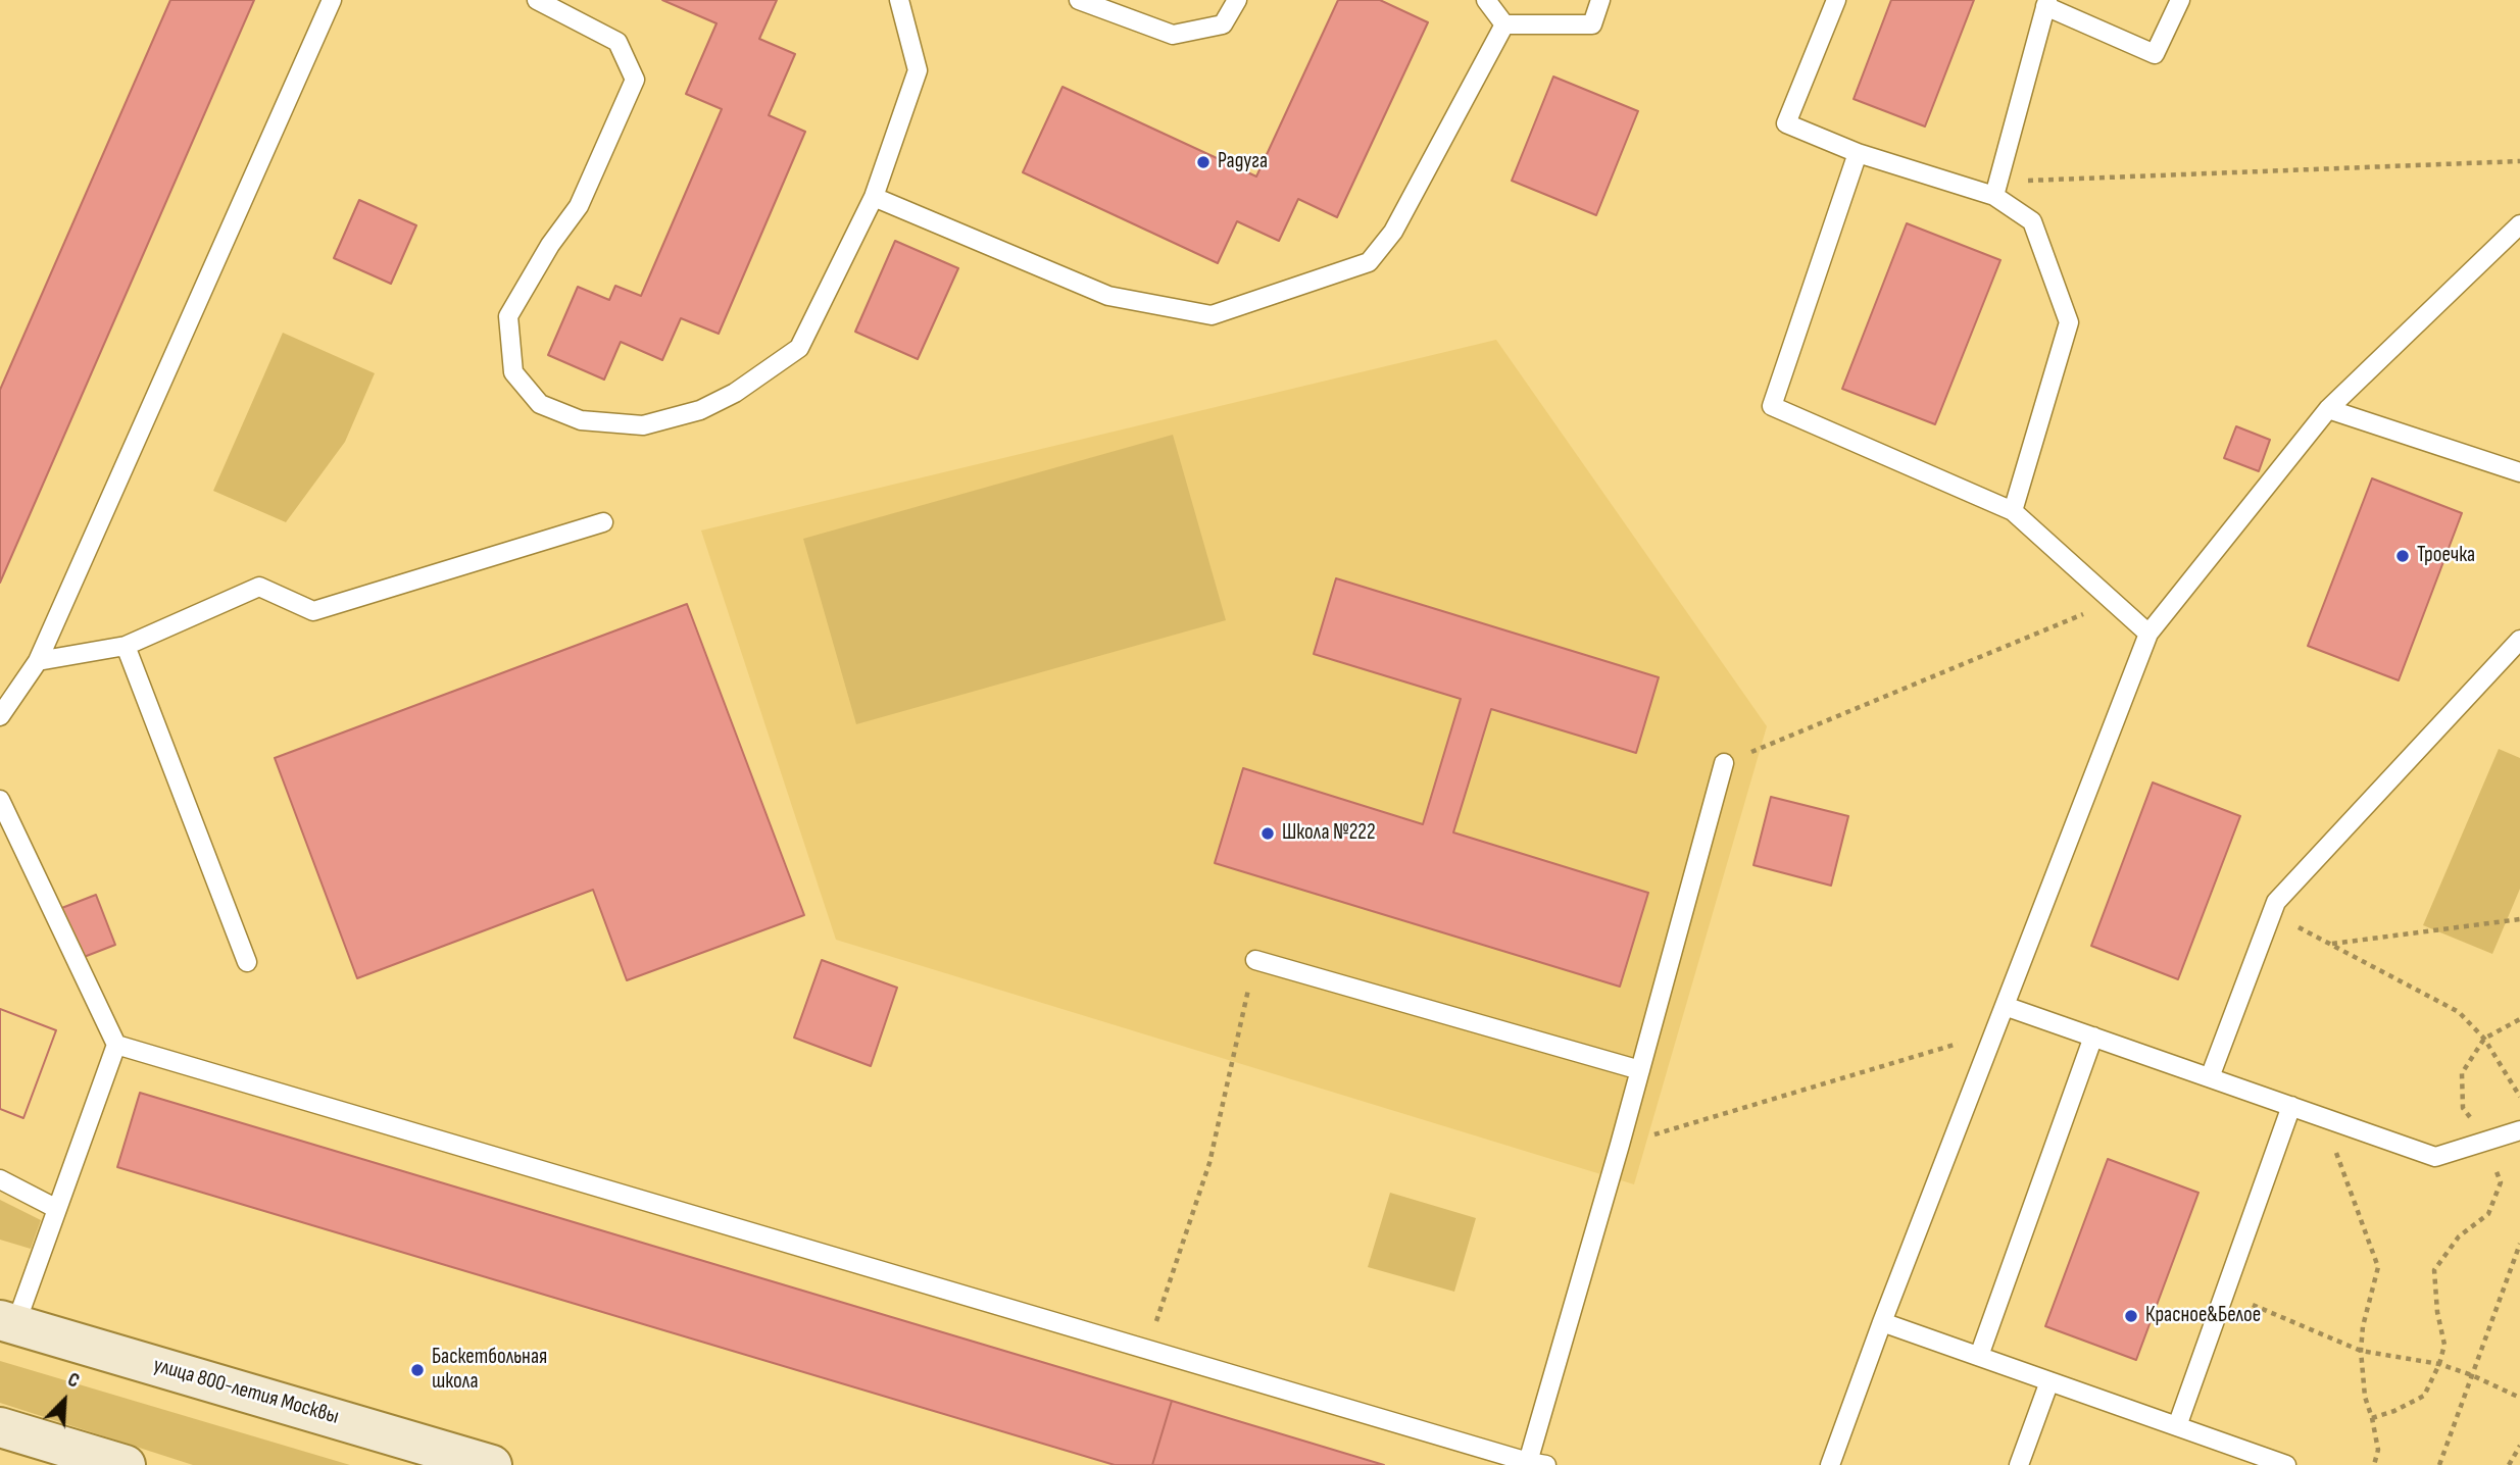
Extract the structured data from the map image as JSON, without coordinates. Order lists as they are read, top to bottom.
{
  "streets": {
    "main road": ["улица 800-летия Москвы"]
  },
  "places": [
    "Радуга",
    "Троечка",
    "Школа №222",
    "Красное&Белое",
    "Баскетбольная школа"
  ],
  "north": "top right"
}
